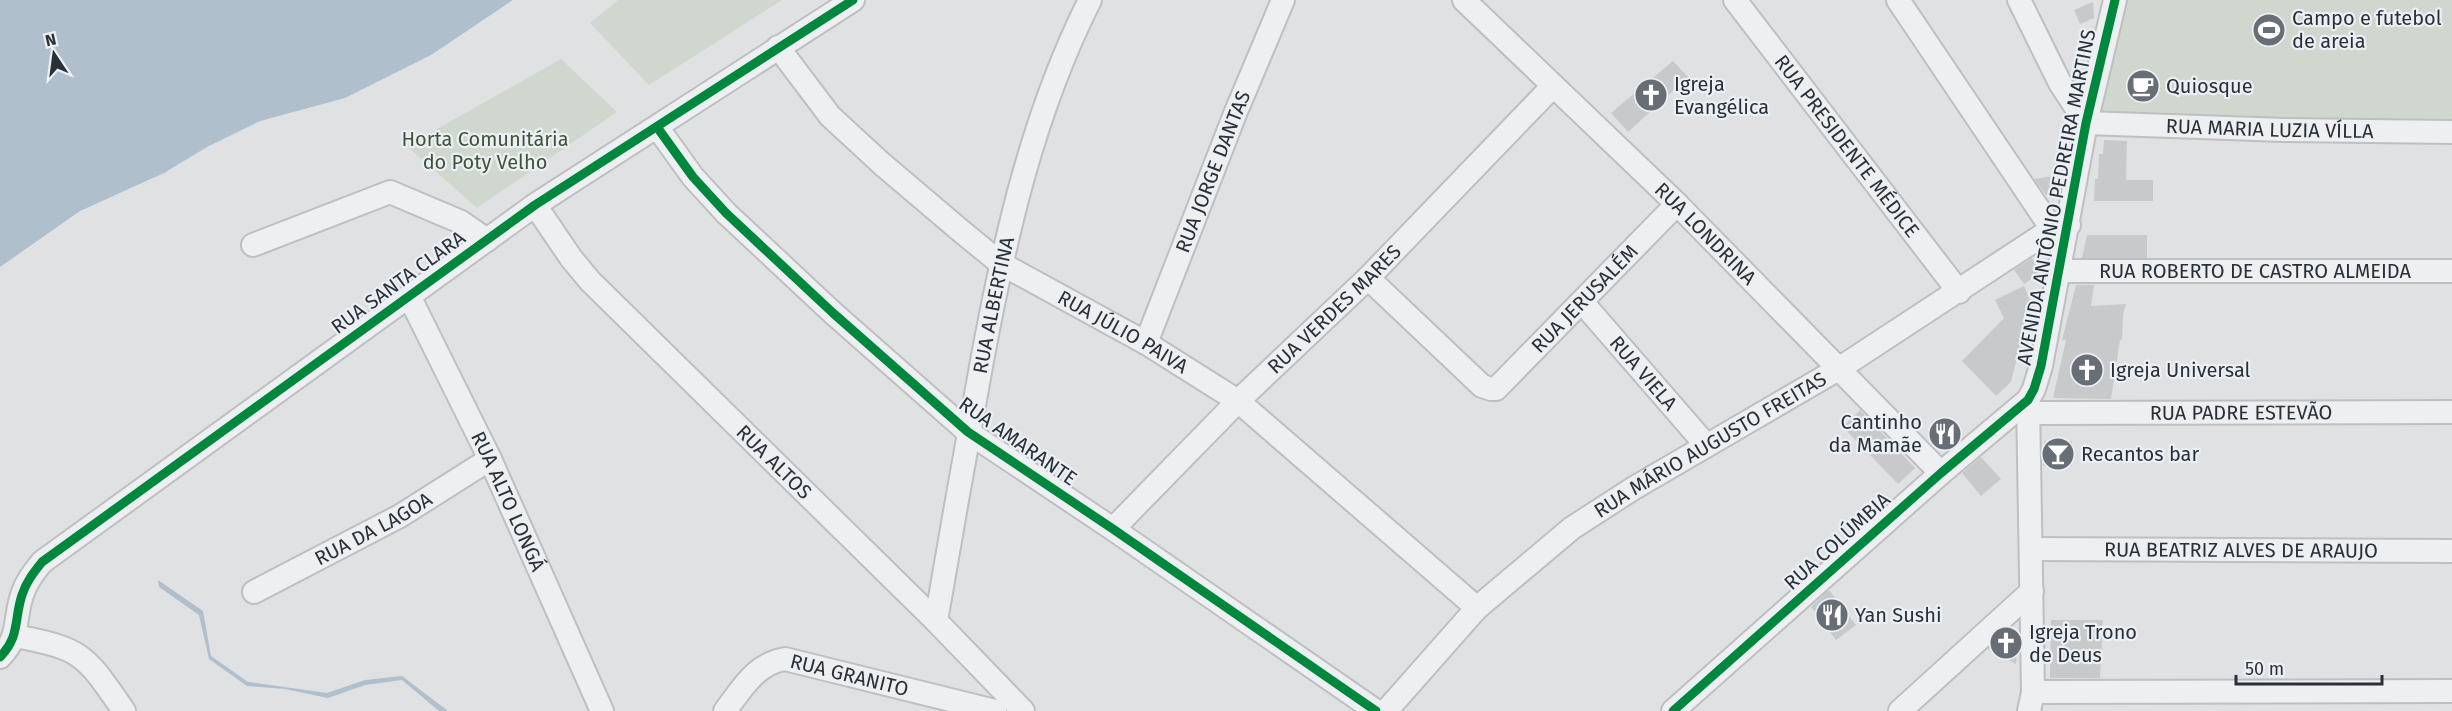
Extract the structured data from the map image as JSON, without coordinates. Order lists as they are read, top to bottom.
{
  "streets": {
    "street": [
      "RUA MARIA LUZIA VÍLLA",
      "RUA PRESIDENTE MÉDICE",
      "RUA JORGE DANTAS",
      "AVENIDA ANTÔNIO PEDREIRA MARTINS",
      "RUA LONDRINA",
      "RUA ROBERTO DE CASTRO ALMEIDA",
      "RUA SANTA CLARA",
      "RUA JERUSALÉM",
      "RUA ALBERTINA",
      "RUA VERDES MARES",
      "RUA JÚLIO PAIVA",
      "RUA VIELA",
      "RUA PADRE ESTEVÃO",
      "RUA AMARANTE",
      "RUA MÁRIO AUGUSTO FREITAS",
      "RUA ALTOS",
      "RUA ALTO LONGÁ",
      "RUA DA LAGOA",
      "RUA COLÚMBIA",
      "RUA BEATRIZ ALVES DE ARAUJO",
      "RUA GRANITO"
    ]
  },
  "crossings": [
    ["RUA MARIA LUZIA VÍLLA", "AVENIDA ANTÔNIO PEDREIRA MARTINS"],
    ["RUA PRESIDENTE MÉDICE", "RUA MÁRIO AUGUSTO FREITAS"],
    ["RUA JORGE DANTAS", "RUA JÚLIO PAIVA"],
    ["AVENIDA ANTÔNIO PEDREIRA MARTINS", "RUA ROBERTO DE CASTRO ALMEIDA"],
    ["AVENIDA ANTÔNIO PEDREIRA MARTINS", "RUA PADRE ESTEVÃO"],
    ["AVENIDA ANTÔNIO PEDREIRA MARTINS", "RUA MÁRIO AUGUSTO FREITAS"],
    ["AVENIDA ANTÔNIO PEDREIRA MARTINS", "RUA COLÚMBIA"],
    ["RUA LONDRINA", "RUA JERUSALÉM"],
    ["RUA LONDRINA", "RUA VERDES MARES"],
    ["RUA LONDRINA", "RUA MÁRIO AUGUSTO FREITAS"],
    ["RUA LONDRINA", "RUA COLÚMBIA"],
    ["RUA SANTA CLARA", "RUA JÚLIO PAIVA"],
    ["RUA SANTA CLARA", "RUA AMARANTE"],
    ["RUA SANTA CLARA", "RUA ALTOS"],
    ["RUA SANTA CLARA", "RUA ALTO LONGÁ"],
    ["RUA JERUSALÉM", "RUA VERDES MARES"],
    ["RUA JERUSALÉM", "RUA VIELA"],
    ["RUA ALBERTINA", "RUA JÚLIO PAIVA"],
    ["RUA ALBERTINA", "RUA AMARANTE"],
    ["RUA ALBERTINA", "RUA ALTOS"],
    ["RUA VERDES MARES", "RUA JÚLIO PAIVA"],
    ["RUA VERDES MARES", "RUA AMARANTE"],
    ["RUA JÚLIO PAIVA", "RUA MÁRIO AUGUSTO FREITAS"],
    ["RUA VIELA", "RUA MÁRIO AUGUSTO FREITAS"],
    ["RUA PADRE ESTEVÃO", "RUA COLÚMBIA"],
    ["RUA ALTO LONGÁ", "RUA DA LAGOA"]
  ],
  "parks": ["Horta Comunitária do Poty Velho"],
  "places": {
    "sports": ["Campo e futebol de areia"],
    "cafe": ["Quiosque"],
    "church": ["Igreja Evangélica", "Igreja Universal", "Igreja Trono de Deus"],
    "restaurant": ["Cantinho da Mamãe", "Yan Sushi"],
    "bar": ["Recantos bar"]
  },
  "scale_bar": "50 m",
  "north": "top"
}
